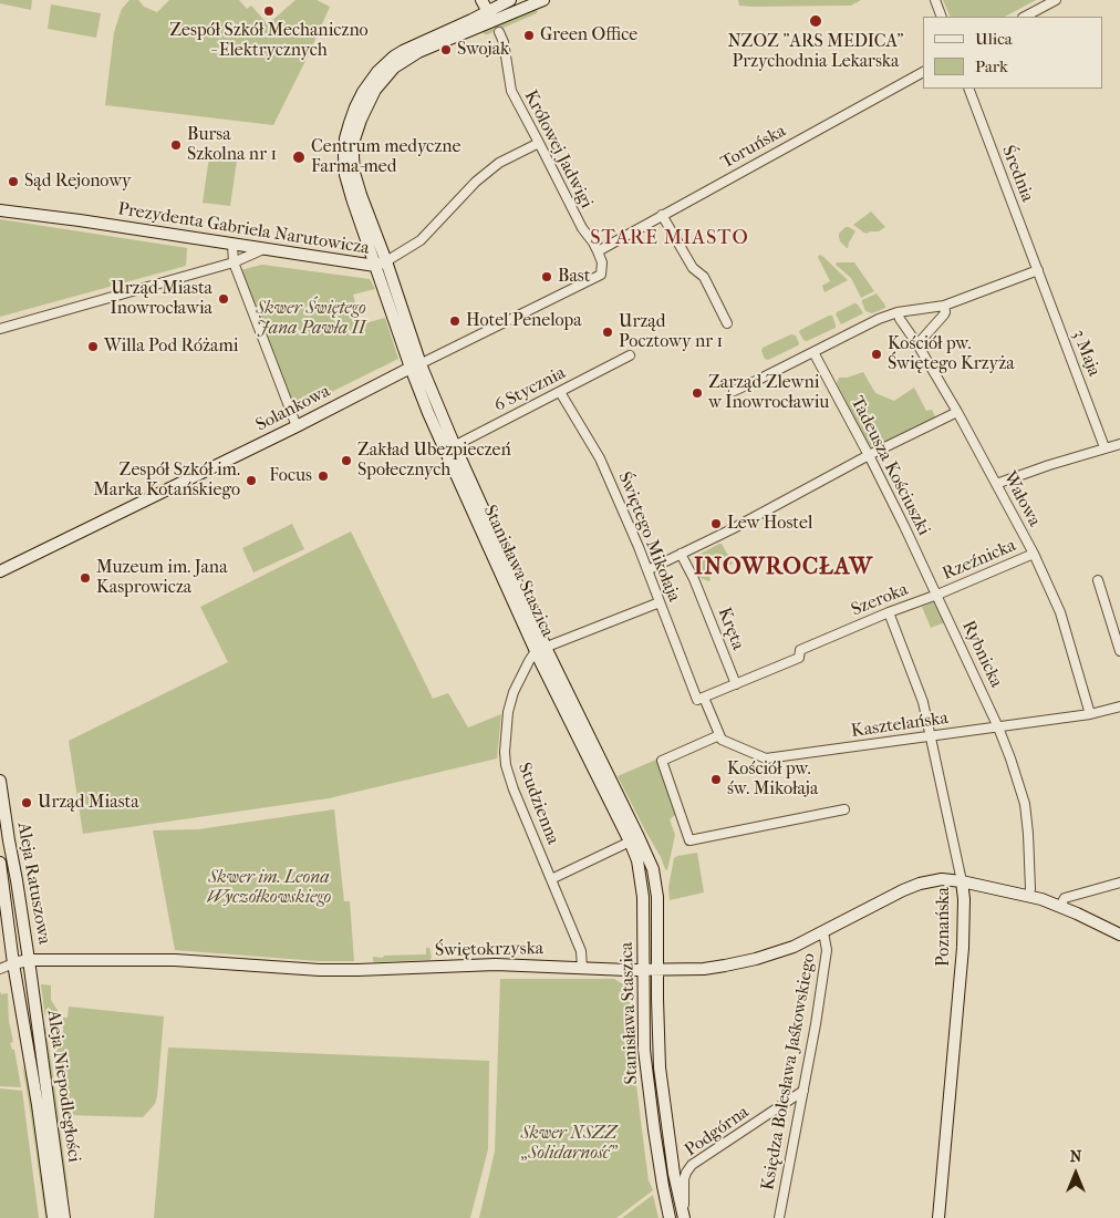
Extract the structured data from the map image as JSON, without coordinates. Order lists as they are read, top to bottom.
{
  "streets": {
    "street": [
      "Toruńska",
      "Królowej Jadwigi",
      "Średnia",
      "Prezydenta Gabriela Narutowicza",
      "3 Maja",
      "6 Stycznia",
      "Solankowa",
      "Tadeusza Kościuszki",
      "Wałowa",
      "Świętego Mikołaja",
      "Rzeźnicka",
      "Stanisława Staszica",
      "Szeroka",
      "Kręta",
      "Rybnicka",
      "Kasztelańska",
      "Studzienna",
      "Aleja Ratuszowa",
      "Poznańska",
      "Świętokrzyska",
      "Księdza Bolesława Jaśkowskiego",
      "Aleja Niepodległości",
      "Podgórna"
    ]
  },
  "crossings": [
    ["Toruńska", "Królowej Jadwigi"],
    ["Królowej Jadwigi", "Prezydenta Gabriela Narutowicza"],
    ["Królowej Jadwigi", "Solankowa"],
    ["Średnia", "3 Maja"],
    ["Prezydenta Gabriela Narutowicza", "Stanisława Staszica"],
    ["6 Stycznia", "Świętego Mikołaja"],
    ["6 Stycznia", "Stanisława Staszica"],
    ["Solankowa", "Stanisława Staszica"],
    ["Tadeusza Kościuszki", "Rzeźnicka"],
    ["Tadeusza Kościuszki", "Szeroka"],
    ["Tadeusza Kościuszki", "Rybnicka"],
    ["Wałowa", "Rzeźnicka"],
    ["Wałowa", "Kasztelańska"],
    ["Świętego Mikołaja", "Szeroka"],
    ["Świętego Mikołaja", "Kasztelańska"],
    ["Rzeźnicka", "Szeroka"],
    ["Rzeźnicka", "Rybnicka"],
    ["Stanisława Staszica", "Studzienna"],
    ["Stanisława Staszica", "Świętokrzyska"],
    ["Stanisława Staszica", "Podgórna"],
    ["Szeroka", "Kręta"],
    ["Szeroka", "Rybnicka"],
    ["Szeroka", "Poznańska"],
    ["Rybnicka", "Kasztelańska"],
    ["Rybnicka", "Świętokrzyska"],
    ["Kasztelańska", "Poznańska"],
    ["Studzienna", "Świętokrzyska"],
    ["Aleja Ratuszowa", "Świętokrzyska"],
    ["Aleja Ratuszowa", "Aleja Niepodległości"],
    ["Poznańska", "Świętokrzyska"],
    ["Świętokrzyska", "Księdza Bolesława Jaśkowskiego"],
    ["Świętokrzyska", "Aleja Niepodległości"],
    ["Księdza Bolesława Jaśkowskiego", "Podgórna"]
  ],
  "districts": ["STARE MIASTO", "INOWROCŁAW"],
  "parks": ["Skwer Świętego Jana Pawła II", "Skwer im. Leona Wyczółkowskiego", "Skwer NSZZ „Solidarność”"],
  "places": [
    "Zespół Szkół Mechaniczno - Elektrycznych",
    "NZOZ \"ARS MEDICA\" Przychodnia Lekarska",
    "Green Office",
    "Swojak",
    "Bursa Szkolna nr 1",
    "Centrum medyczne Farma-med",
    "Sąd Rejonowy",
    "Bast",
    "Urząd Miasta Inowrocławia",
    "Hotel Penelopa",
    "Urząd Pocztowy nr 1",
    "Willa Pod Różami",
    "Kościół pw. Świętego Krzyża",
    "Zarząd Zlewni w Inowrocławiu",
    "Zakład Ubezpieczeń Społecznych",
    "Focus",
    "Zespół Szkół im. Marka Kotańskiego",
    "Lew Hostel",
    "Muzeum im. Jana Kasprowicza",
    "Kościół pw. św. Mikołaja",
    "Urząd Miasta"
  ],
  "legend": ["Ulica", "Park"],
  "north": "top"
}
